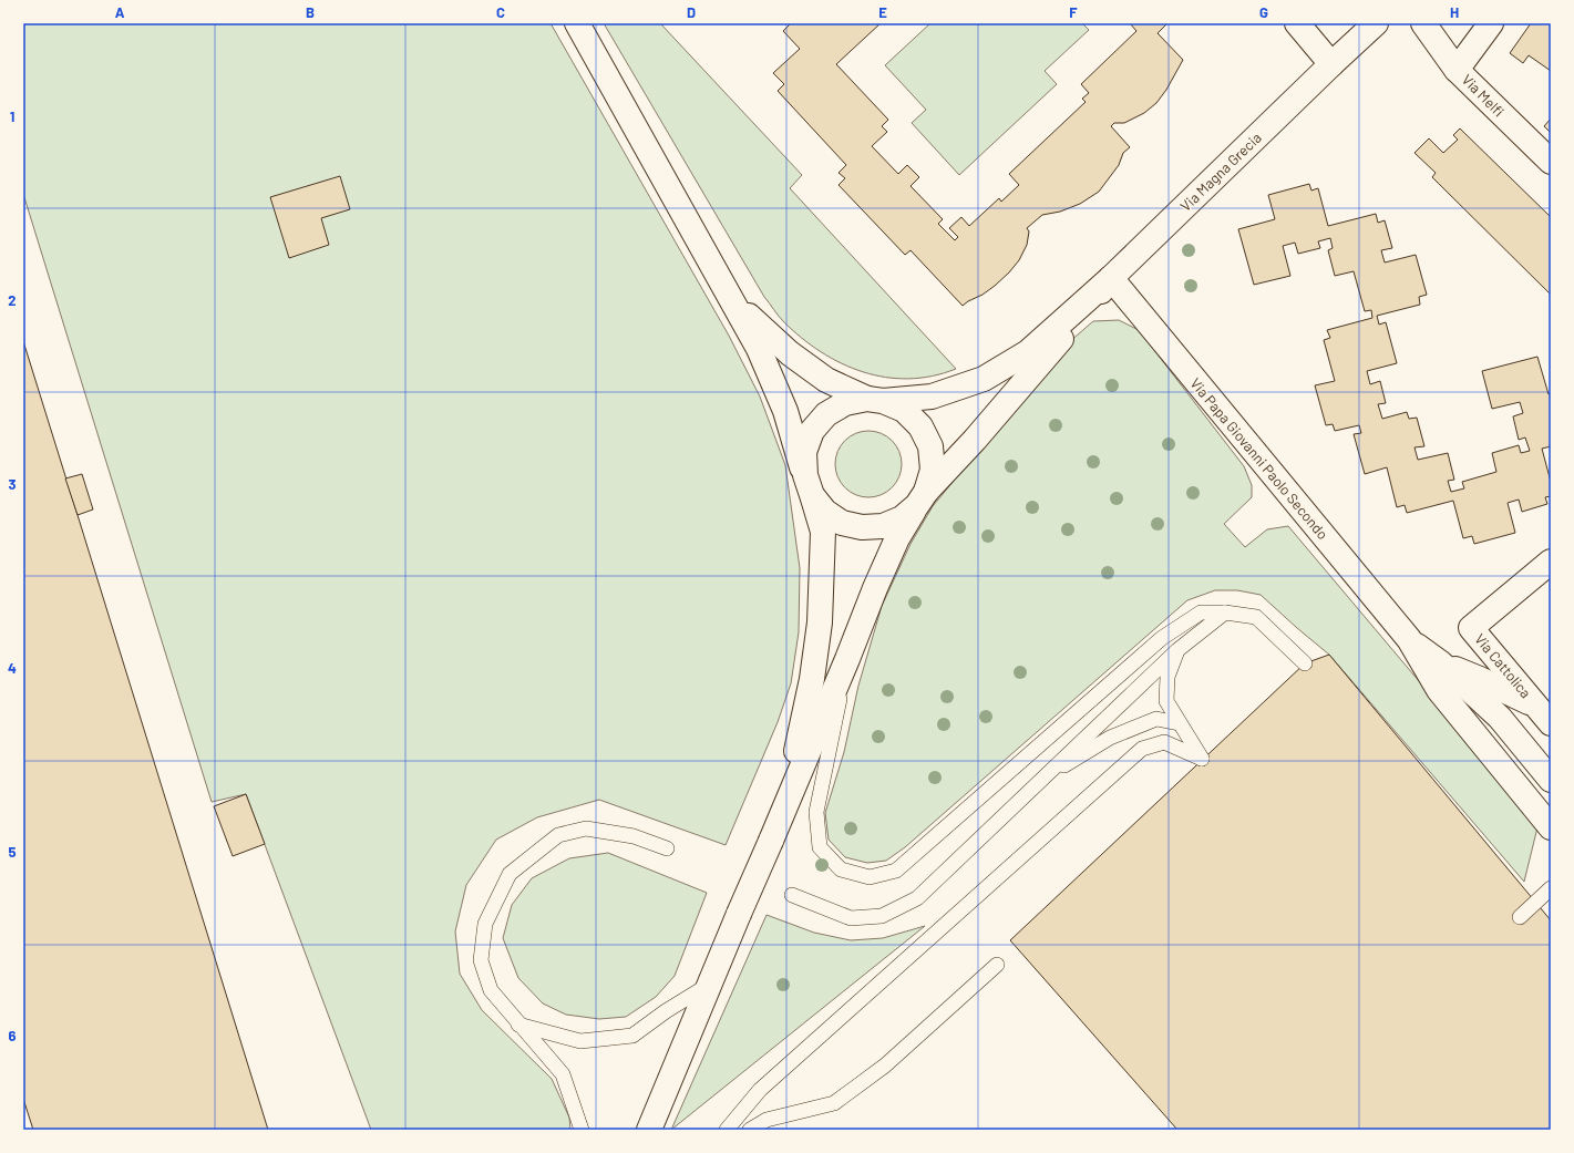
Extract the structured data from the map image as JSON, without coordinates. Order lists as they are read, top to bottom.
{
  "streets": {
    "street": [
      "Via Melfi",
      "Via Magna Grecia",
      "Via Papa Giovanni Paolo Secondo",
      "Via Cattolica"
    ]
  },
  "crossings": [
    ["Via Magna Grecia", "Via Papa Giovanni Paolo Secondo"]
  ],
  "grid": {
    "columns": [
      "A",
      "B",
      "C",
      "D",
      "E",
      "F",
      "G",
      "H"
    ],
    "rows": [
      "1",
      "2",
      "3",
      "4",
      "5",
      "6"
    ]
  }
}
